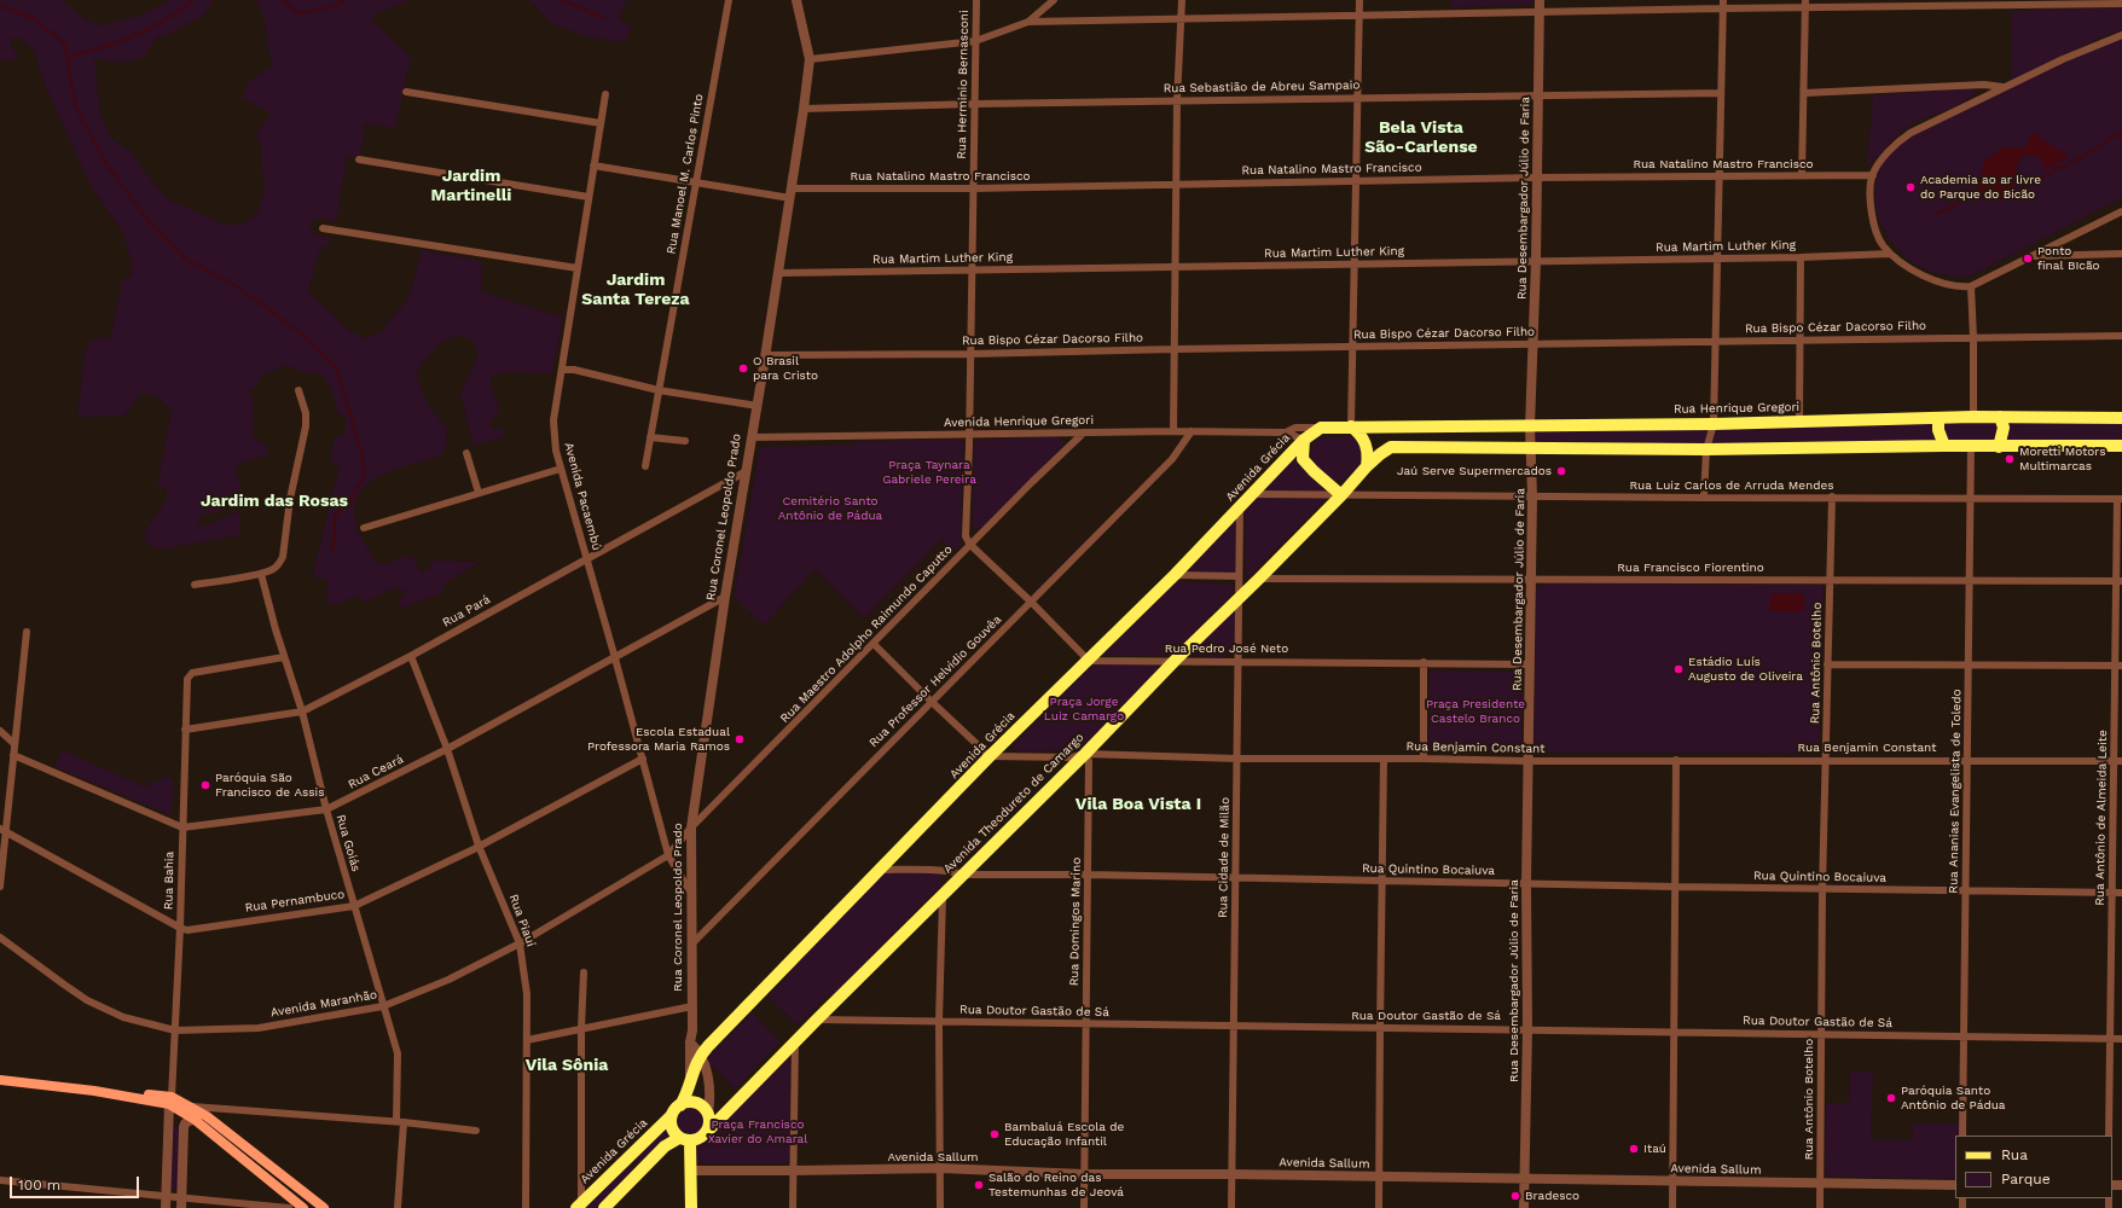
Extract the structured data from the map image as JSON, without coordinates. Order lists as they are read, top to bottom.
{
  "streets": {
    "main road": [
      "Rua Henrique Gregori",
      "Avenida Grécia",
      "Rua Coronel Leopoldo Prado",
      "Avenida Theodureto de Camargo"
    ],
    "street": [
      "Rua Herminio Bernasconi",
      "Rua Sebastião de Abreu Sampaio",
      "Rua Natalino Mastro Francisco",
      "Rua Manoel M. Carlos Pinto",
      "Rua Desembargador Júlio de Faria",
      "Rua Martim Luther King",
      "Rua Bispo Cézar Dacorso Filho",
      "Avenida Henrique Gregori",
      "Rua Luiz Carlos de Arruda Mendes",
      "Avenida Pacaembú",
      "Rua Francisco Fiorentino",
      "Rua Pará",
      "Rua Maestro Adolpho Raimundo Caputto",
      "Rua Pedro José Neto",
      "Rua Antônio Botelho",
      "Rua Professor Helvidio Gouvêa",
      "Rua Benjamin Constant",
      "Rua Ceará",
      "Rua Ananias Evangelista de Toledo",
      "Rua Antônio de Almeida Leite",
      "Rua Goiás",
      "Rua Cidade de Milão",
      "Rua Quintino Bocaiuva",
      "Rua Bahia",
      "Rua Pernambuco",
      "Rua Piauí",
      "Rua Domingos Marino",
      "Avenida Maranhão",
      "Rua Doutor Gastão de Sá",
      "Avenida Sallum"
    ]
  },
  "crossings": [
    ["Rua Herminio Bernasconi", "Rua Sebastião de Abreu Sampaio"],
    ["Rua Herminio Bernasconi", "Rua Natalino Mastro Francisco"],
    ["Rua Herminio Bernasconi", "Rua Martim Luther King"],
    ["Rua Herminio Bernasconi", "Rua Bispo Cézar Dacorso Filho"],
    ["Rua Herminio Bernasconi", "Avenida Henrique Gregori"],
    ["Rua Herminio Bernasconi", "Rua Maestro Adolpho Raimundo Caputto"],
    ["Rua Sebastião de Abreu Sampaio", "Rua Desembargador Júlio de Faria"],
    ["Rua Sebastião de Abreu Sampaio", "Rua Coronel Leopoldo Prado"],
    ["Rua Natalino Mastro Francisco", "Rua Manoel M. Carlos Pinto"],
    ["Rua Natalino Mastro Francisco", "Rua Desembargador Júlio de Faria"],
    ["Rua Natalino Mastro Francisco", "Avenida Pacaembú"],
    ["Rua Natalino Mastro Francisco", "Rua Coronel Leopoldo Prado"],
    ["Rua Desembargador Júlio de Faria", "Rua Martim Luther King"],
    ["Rua Desembargador Júlio de Faria", "Rua Bispo Cézar Dacorso Filho"],
    ["Rua Desembargador Júlio de Faria", "Rua Henrique Gregori"],
    ["Rua Desembargador Júlio de Faria", "Rua Luiz Carlos de Arruda Mendes"],
    ["Rua Desembargador Júlio de Faria", "Rua Francisco Fiorentino"],
    ["Rua Desembargador Júlio de Faria", "Rua Pedro José Neto"],
    ["Rua Desembargador Júlio de Faria", "Rua Benjamin Constant"],
    ["Rua Desembargador Júlio de Faria", "Rua Quintino Bocaiuva"],
    ["Rua Desembargador Júlio de Faria", "Rua Doutor Gastão de Sá"],
    ["Rua Desembargador Júlio de Faria", "Avenida Sallum"],
    ["Rua Martim Luther King", "Rua Coronel Leopoldo Prado"],
    ["Rua Bispo Cézar Dacorso Filho", "Rua Coronel Leopoldo Prado"],
    ["Rua Henrique Gregori", "Avenida Grécia"],
    ["Rua Henrique Gregori", "Rua Luiz Carlos de Arruda Mendes"],
    ["Rua Henrique Gregori", "Avenida Theodureto de Camargo"],
    ["Avenida Henrique Gregori", "Rua Coronel Leopoldo Prado"],
    ["Avenida Henrique Gregori", "Rua Maestro Adolpho Raimundo Caputto"],
    ["Avenida Henrique Gregori", "Rua Professor Helvidio Gouvêa"],
    ["Avenida Grécia", "Rua Luiz Carlos de Arruda Mendes"],
    ["Avenida Grécia", "Rua Coronel Leopoldo Prado"],
    ["Avenida Grécia", "Rua Pedro José Neto"],
    ["Avenida Grécia", "Rua Benjamin Constant"],
    ["Avenida Grécia", "Avenida Theodureto de Camargo"],
    ["Avenida Grécia", "Rua Cidade de Milão"],
    ["Avenida Grécia", "Rua Quintino Bocaiuva"],
    ["Rua Luiz Carlos de Arruda Mendes", "Rua Antônio Botelho"],
    ["Rua Luiz Carlos de Arruda Mendes", "Rua Ananias Evangelista de Toledo"],
    ["Rua Luiz Carlos de Arruda Mendes", "Avenida Theodureto de Camargo"],
    ["Rua Luiz Carlos de Arruda Mendes", "Rua Antônio de Almeida Leite"],
    ["Avenida Pacaembú", "Rua Coronel Leopoldo Prado"],
    ["Avenida Pacaembú", "Rua Pará"],
    ["Avenida Pacaembú", "Rua Maestro Adolpho Raimundo Caputto"],
    ["Avenida Pacaembú", "Rua Ceará"],
    ["Avenida Pacaembú", "Rua Pernambuco"],
    ["Avenida Pacaembú", "Avenida Maranhão"],
    ["Rua Coronel Leopoldo Prado", "Rua Pará"],
    ["Rua Coronel Leopoldo Prado", "Rua Maestro Adolpho Raimundo Caputto"],
    ["Rua Coronel Leopoldo Prado", "Rua Professor Helvidio Gouvêa"],
    ["Rua Coronel Leopoldo Prado", "Rua Ceará"],
    ["Rua Coronel Leopoldo Prado", "Avenida Theodureto de Camargo"],
    ["Rua Francisco Fiorentino", "Rua Antônio Botelho"],
    ["Rua Francisco Fiorentino", "Rua Ananias Evangelista de Toledo"],
    ["Rua Francisco Fiorentino", "Avenida Theodureto de Camargo"],
    ["Rua Francisco Fiorentino", "Rua Antônio de Almeida Leite"],
    ["Rua Pará", "Rua Goiás"],
    ["Rua Pará", "Rua Bahia"],
    ["Rua Pará", "Rua Piauí"],
    ["Rua Maestro Adolpho Raimundo Caputto", "Avenida Maranhão"],
    ["Rua Pedro José Neto", "Avenida Theodureto de Camargo"],
    ["Rua Pedro José Neto", "Rua Cidade de Milão"],
    ["Rua Antônio Botelho", "Rua Benjamin Constant"],
    ["Rua Antônio Botelho", "Rua Quintino Bocaiuva"],
    ["Rua Antônio Botelho", "Rua Doutor Gastão de Sá"],
    ["Rua Antônio Botelho", "Avenida Sallum"],
    ["Rua Benjamin Constant", "Rua Ananias Evangelista de Toledo"],
    ["Rua Benjamin Constant", "Avenida Theodureto de Camargo"],
    ["Rua Benjamin Constant", "Rua Antônio de Almeida Leite"],
    ["Rua Benjamin Constant", "Rua Cidade de Milão"],
    ["Rua Benjamin Constant", "Rua Domingos Marino"],
    ["Rua Ceará", "Rua Goiás"],
    ["Rua Ceará", "Rua Bahia"],
    ["Rua Ceará", "Rua Piauí"],
    ["Rua Ananias Evangelista de Toledo", "Rua Quintino Bocaiuva"],
    ["Rua Ananias Evangelista de Toledo", "Rua Doutor Gastão de Sá"],
    ["Avenida Theodureto de Camargo", "Rua Cidade de Milão"],
    ["Avenida Theodureto de Camargo", "Rua Quintino Bocaiuva"],
    ["Avenida Theodureto de Camargo", "Rua Domingos Marino"],
    ["Avenida Theodureto de Camargo", "Rua Doutor Gastão de Sá"],
    ["Rua Antônio de Almeida Leite", "Rua Quintino Bocaiuva"],
    ["Rua Antônio de Almeida Leite", "Rua Doutor Gastão de Sá"],
    ["Rua Goiás", "Rua Bahia"],
    ["Rua Goiás", "Rua Pernambuco"],
    ["Rua Goiás", "Avenida Maranhão"],
    ["Rua Cidade de Milão", "Rua Quintino Bocaiuva"],
    ["Rua Cidade de Milão", "Rua Doutor Gastão de Sá"],
    ["Rua Cidade de Milão", "Avenida Sallum"],
    ["Rua Quintino Bocaiuva", "Rua Domingos Marino"],
    ["Rua Bahia", "Rua Pernambuco"],
    ["Rua Bahia", "Avenida Maranhão"],
    ["Rua Pernambuco", "Rua Piauí"],
    ["Rua Piauí", "Avenida Maranhão"],
    ["Rua Domingos Marino", "Rua Doutor Gastão de Sá"],
    ["Rua Domingos Marino", "Avenida Sallum"]
  ],
  "districts": [
    "Bela Vista São-Carlense",
    "Jardim Martinelli",
    "Jardim Santa Tereza",
    "Jardim das Rosas",
    "Vila Boa Vista I",
    "Vila Sônia"
  ],
  "parks": [
    "Praça Taynara Gabriele Pereira",
    "Cemitério Santo Antônio de Pádua",
    "Praça Jorge Luiz Camargo",
    "Praça Presidente Castelo Branco",
    "Praça Francisco Xavier do Amaral"
  ],
  "places": [
    "Academia ao ar livre do Parque do Bicão",
    "Ponto final BIcão",
    "O Brasil para Cristo",
    "Moretti Motors Multimarcas",
    "Jaú Serve Supermercados",
    "Estádio Luís Augusto de Oliveira",
    "Escola Estadual Professora Maria Ramos",
    "Paróquia São Francisco de Assis",
    "Paróquia Santo Antônio de Pádua",
    "Bambaluá Escola de Educação Infantil",
    "Itaú",
    "Salão do Reino das Testemunhas de Jeová",
    "Bradesco"
  ],
  "legend": ["Rua", "Parque"],
  "scale_bar": "100 m"
}
